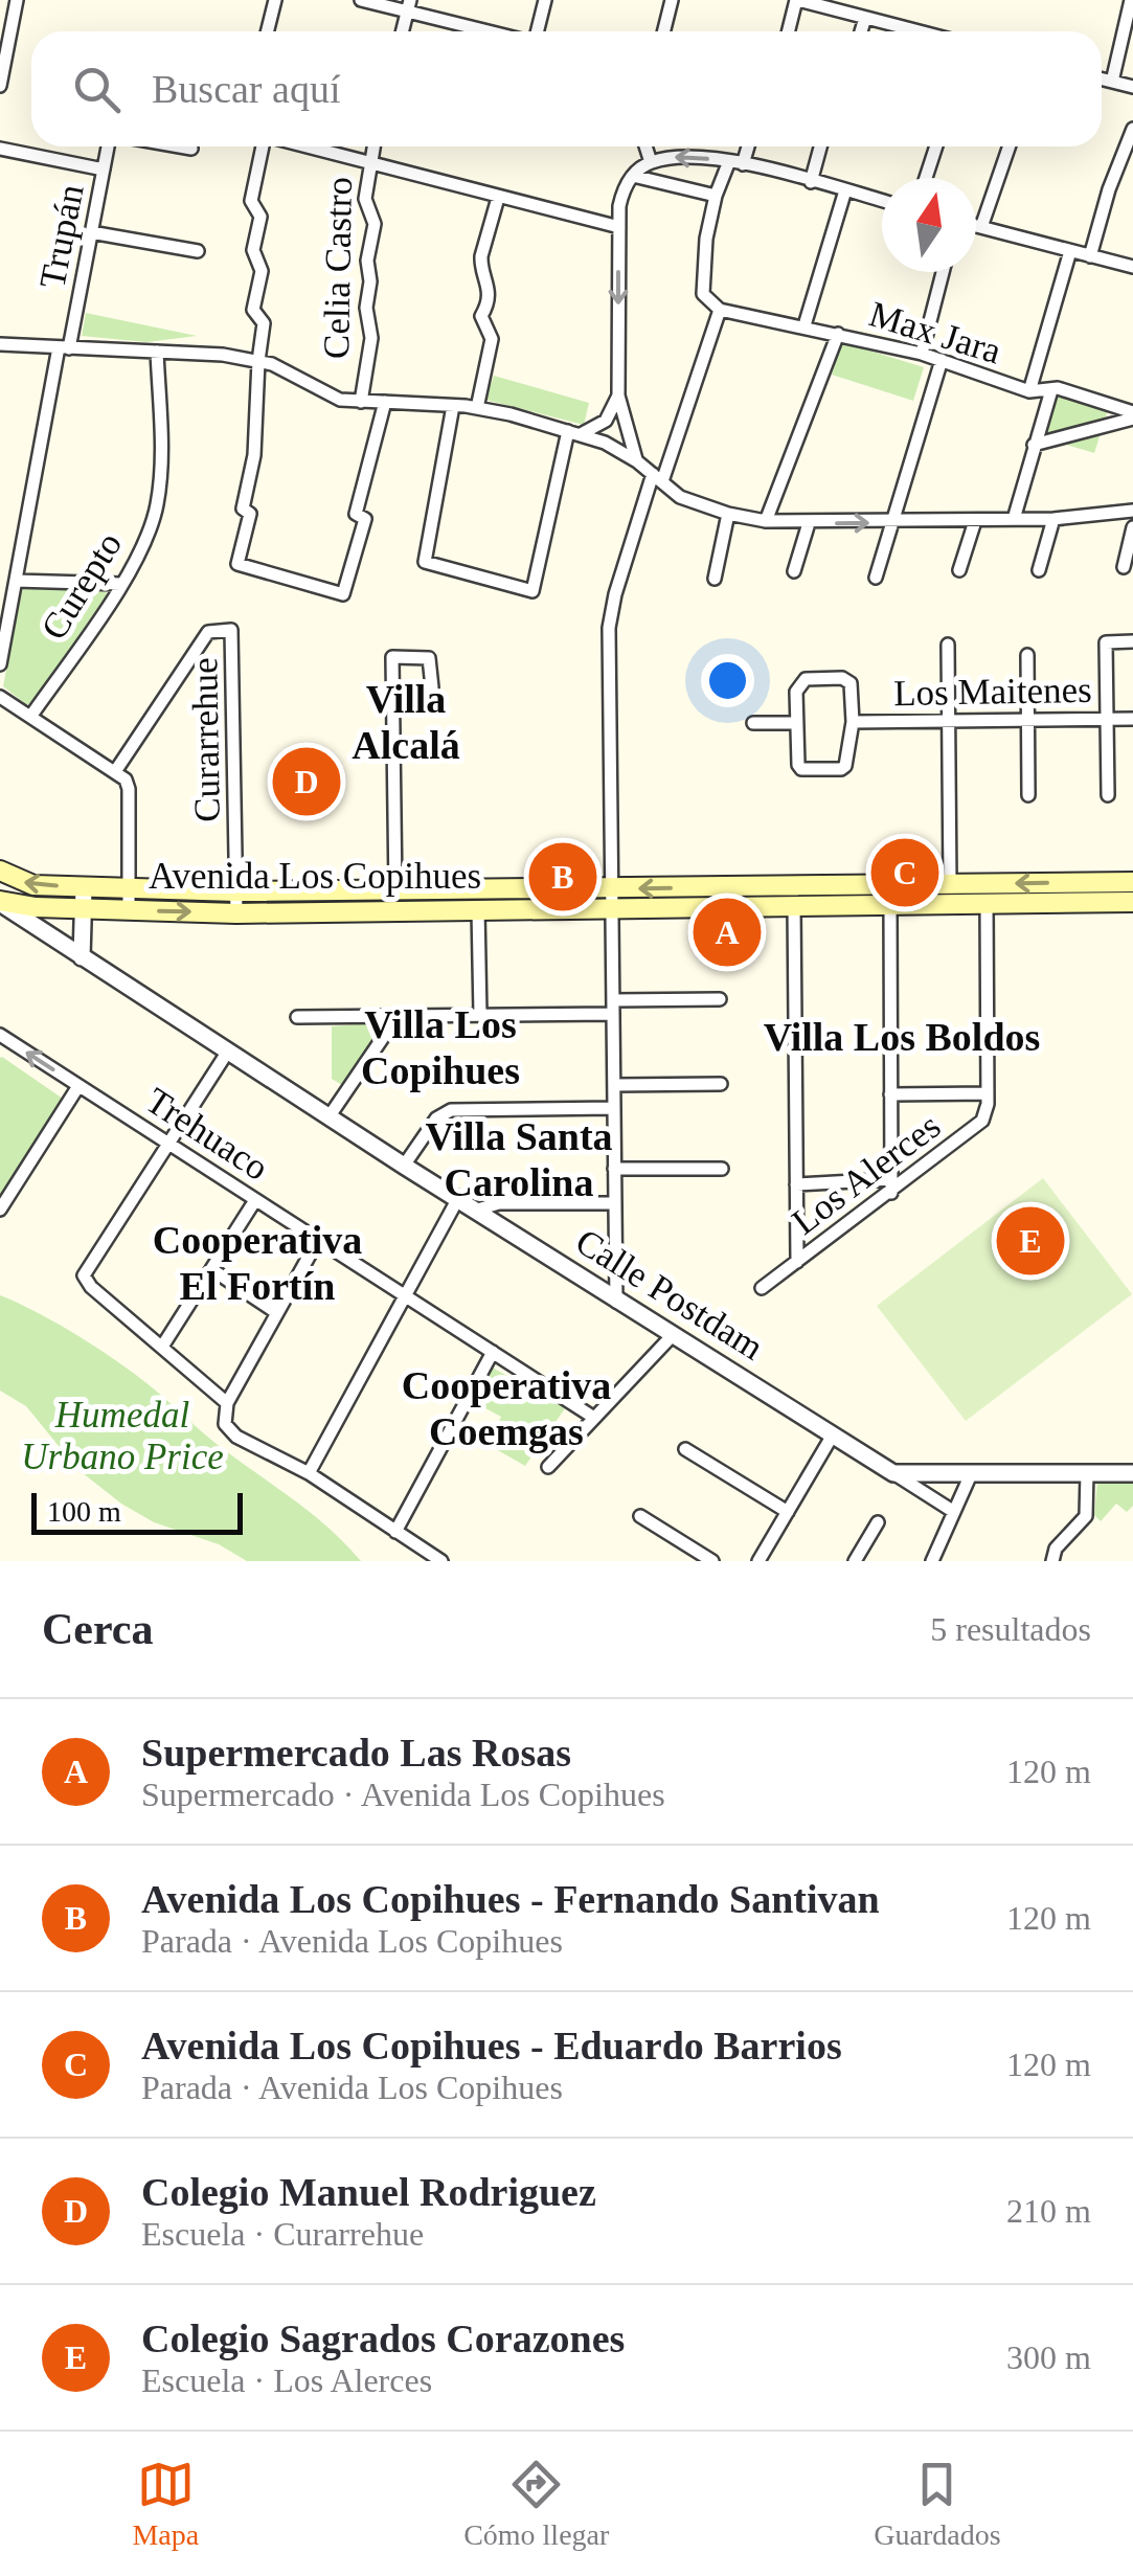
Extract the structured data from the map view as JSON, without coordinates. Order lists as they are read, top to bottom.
{
  "streets": {
    "main road": ["Avenida Los Copihues"],
    "street": [
      "Trupán",
      "Celia Castro",
      "Max Jara",
      "Curepto",
      "Los Maitenes",
      "Curarrehue",
      "Trehuaco",
      "Los Alerces",
      "Calle Postdam"
    ]
  },
  "crossings": [
    ["Curarrehue", "Avenida Los Copihues"],
    ["Avenida Los Copihues", "Los Alerces"],
    ["Avenida Los Copihues", "Calle Postdam"]
  ],
  "districts": [
    "Villa Alcalá",
    "Villa Los Copihues",
    "Villa Los Boldos",
    "Villa Santa Carolina",
    "Cooperativa El Fortín",
    "Cooperativa Coemgas"
  ],
  "parks": ["Humedal Urbano Price"],
  "scale_bar": "100 m",
  "north": "top",
  "page": {
    "search": "Buscar aquí",
    "pins": [
      "D",
      "C",
      "B",
      "A",
      "E"
    ],
    "scale": "100 m",
    "heading": ["Cerca", "5 resultados"],
    "list": [
      {
        "mark": "A",
        "name": "Supermercado Las Rosas",
        "note": "Supermercado · Avenida Los Copihues",
        "value": "120 m"
      },
      {
        "mark": "B",
        "name": "Avenida Los Copihues - Fernando Santivan",
        "note": "Parada · Avenida Los Copihues",
        "value": "120 m"
      },
      {
        "mark": "C",
        "name": "Avenida Los Copihues - Eduardo Barrios",
        "note": "Parada · Avenida Los Copihues",
        "value": "120 m"
      },
      {
        "mark": "D",
        "name": "Colegio Manuel Rodriguez",
        "note": "Escuela · Curarrehue",
        "value": "210 m"
      },
      {
        "mark": "E",
        "name": "Colegio Sagrados Corazones",
        "note": "Escuela · Los Alerces",
        "value": "300 m"
      }
    ],
    "nav": ["Mapa", "Cómo llegar", "Guardados"]
  }
}
